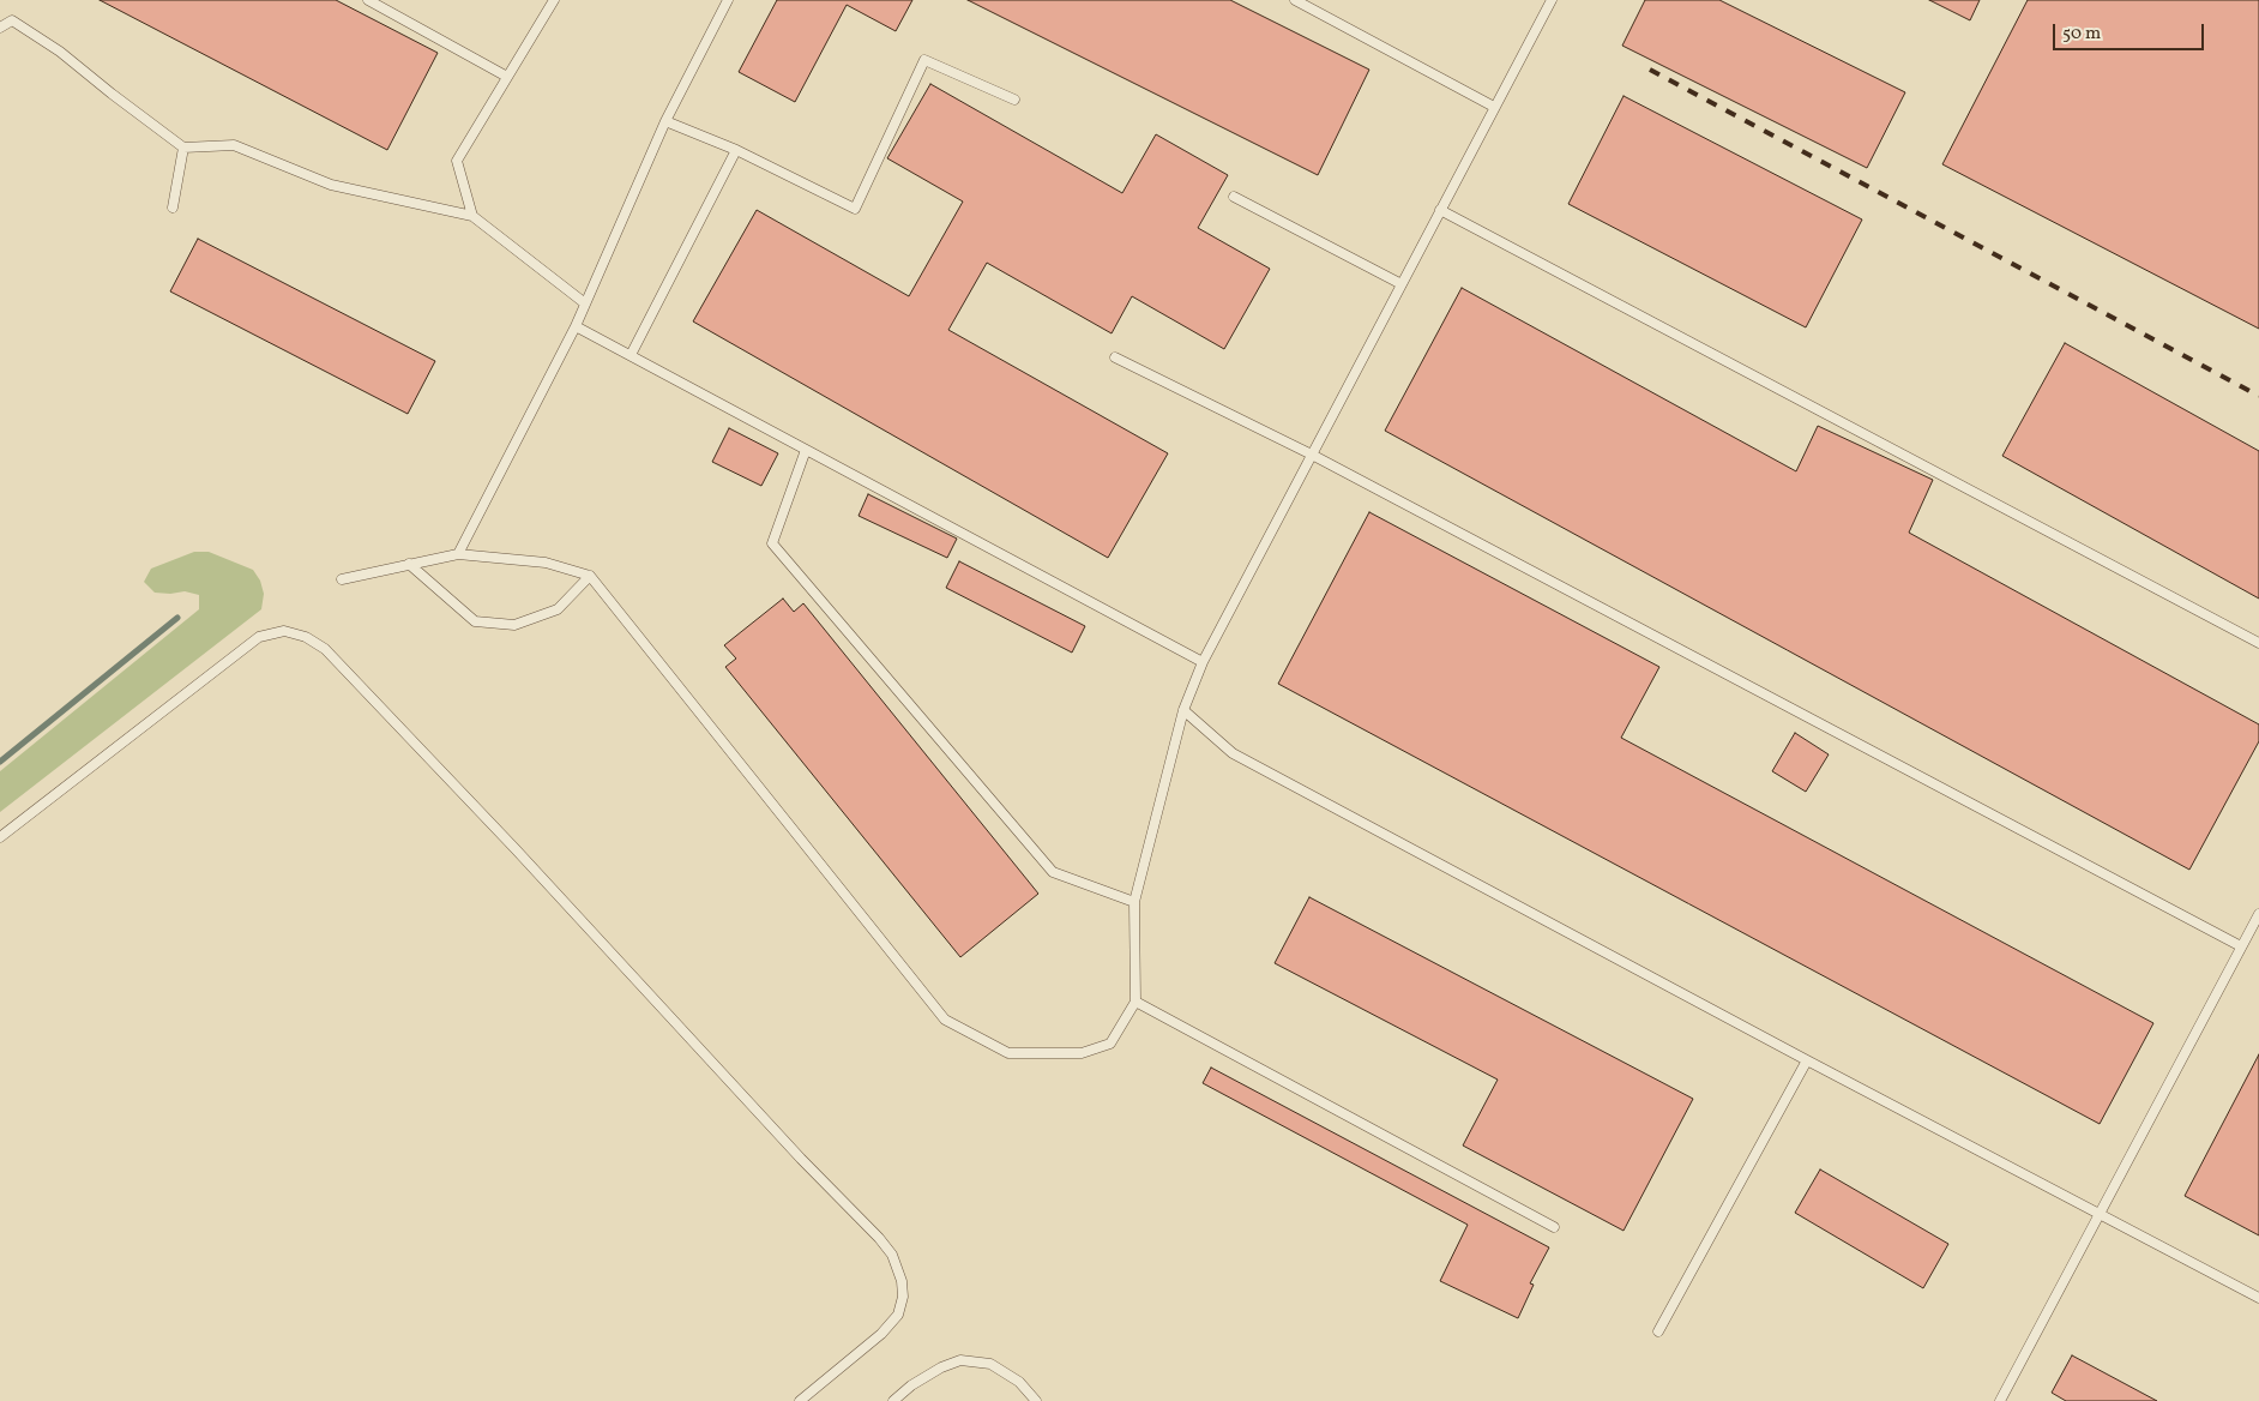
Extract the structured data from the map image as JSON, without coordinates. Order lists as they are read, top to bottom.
{
  "scale_bar": "50 m"
}
